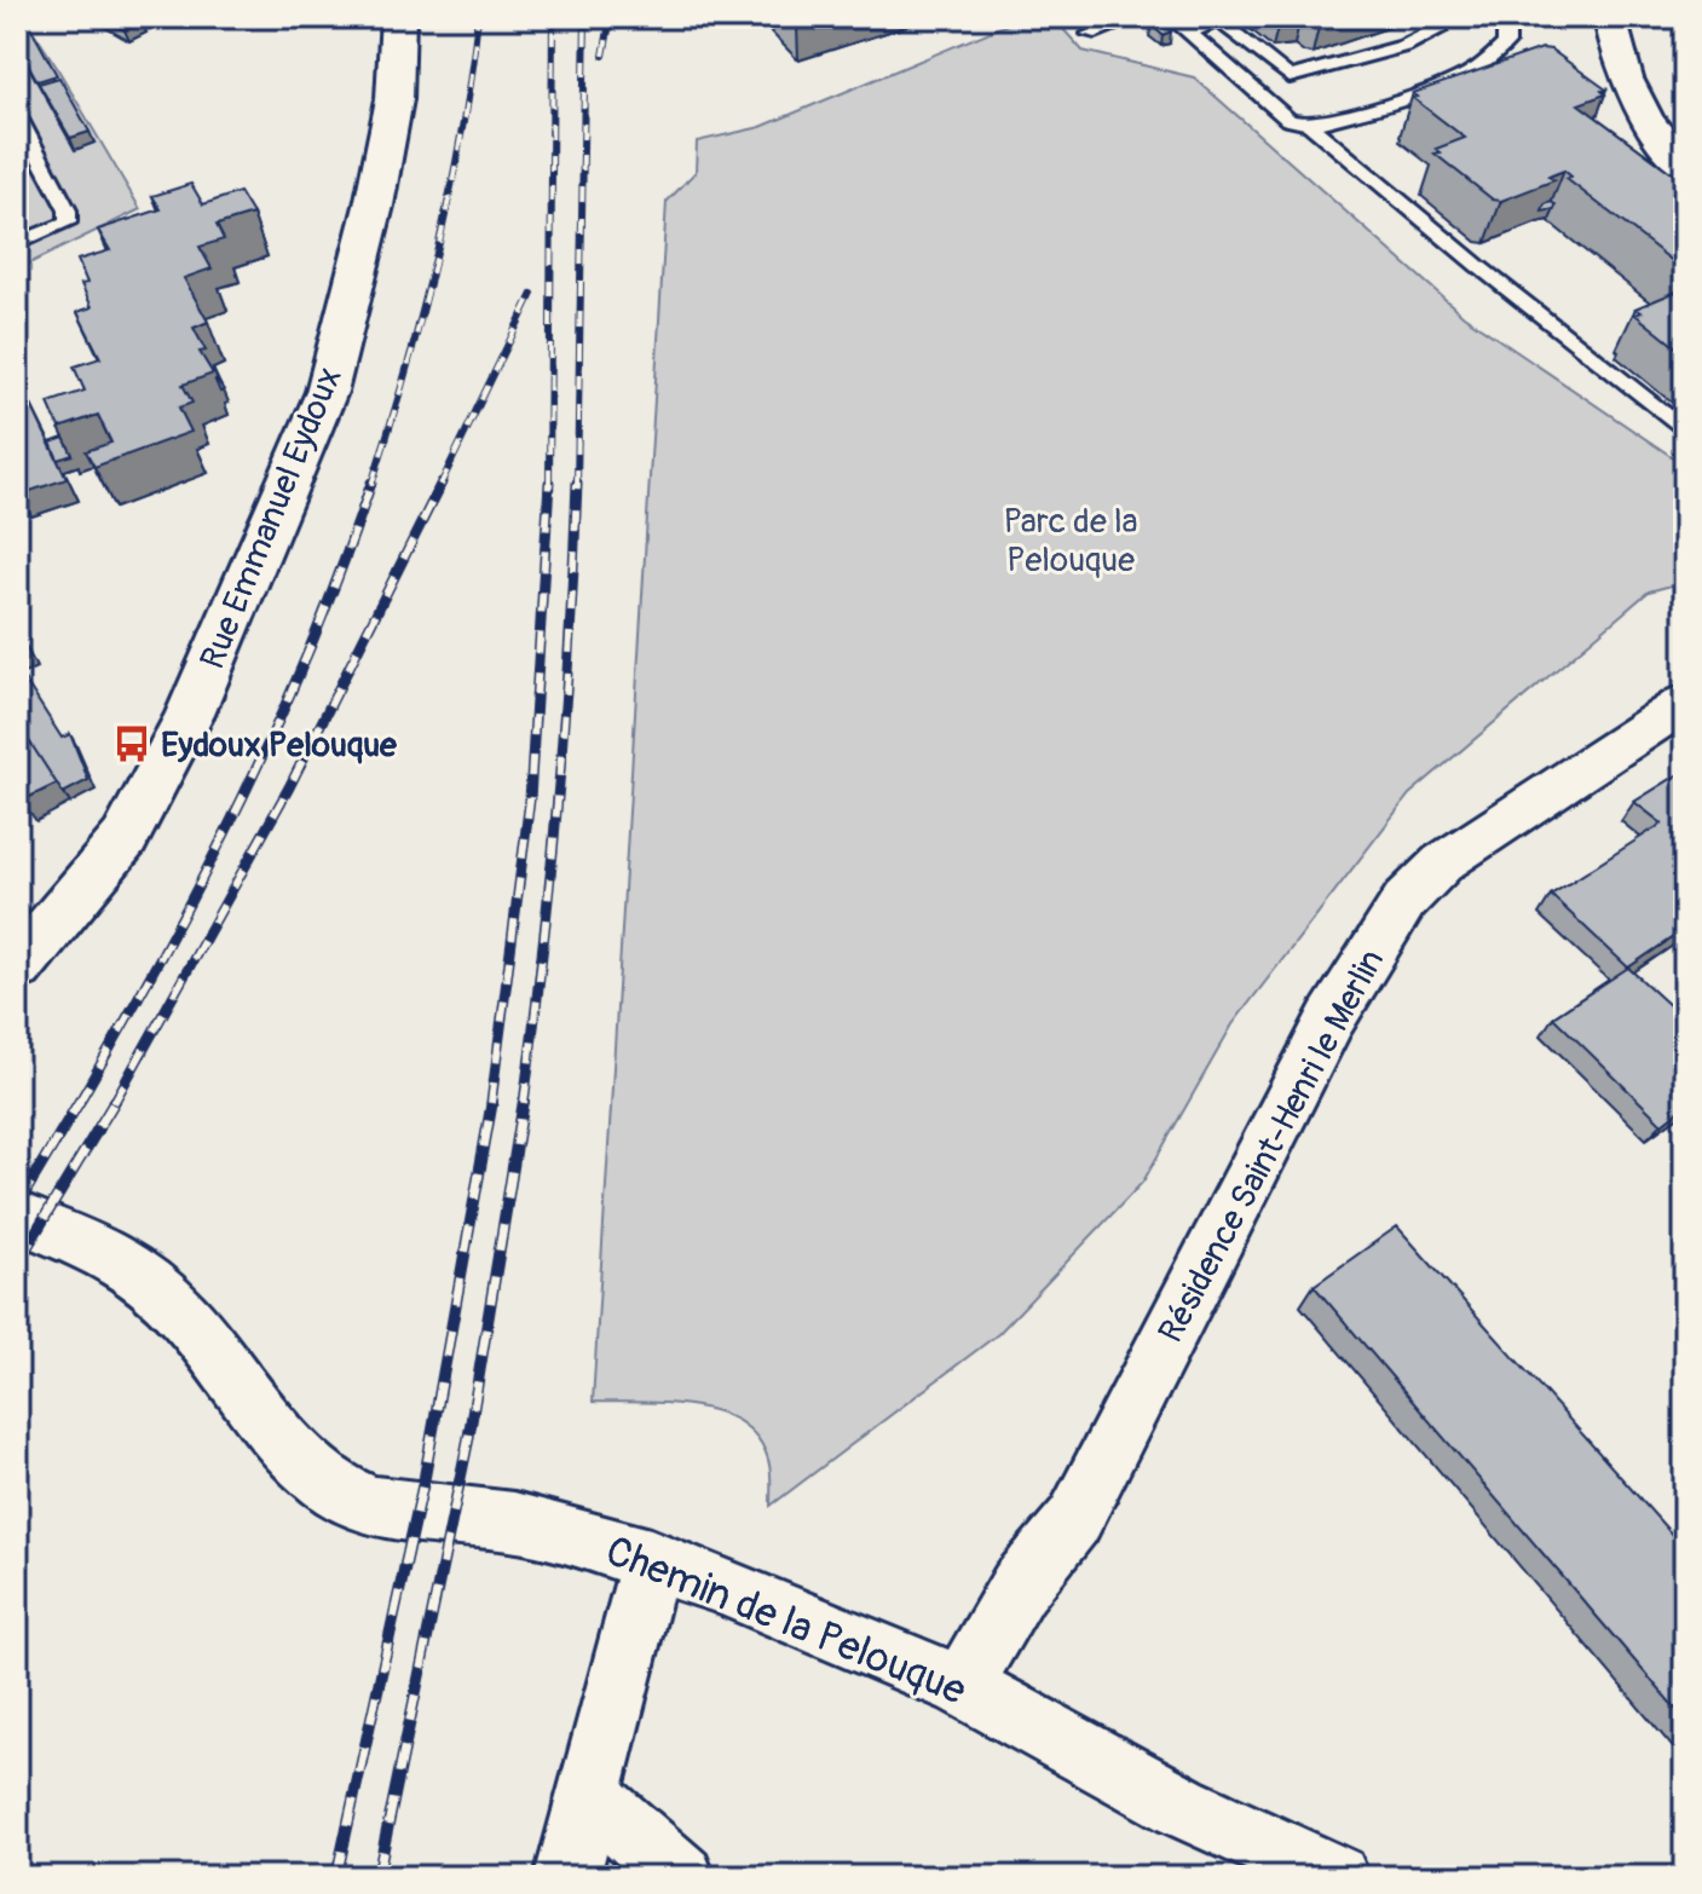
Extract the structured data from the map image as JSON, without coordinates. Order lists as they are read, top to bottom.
{
  "streets": {
    "street": ["Rue Emmanuel Eydoux", "Résidence Saint-Henri le Merlin", "Chemin de la Pelouque"]
  },
  "crossings": [
    ["Résidence Saint-Henri le Merlin", "Chemin de la Pelouque"]
  ],
  "parks": ["Parc de la Pelouque"],
  "places": {
    "bus stop": ["Eydoux Pelouque"]
  }
}
